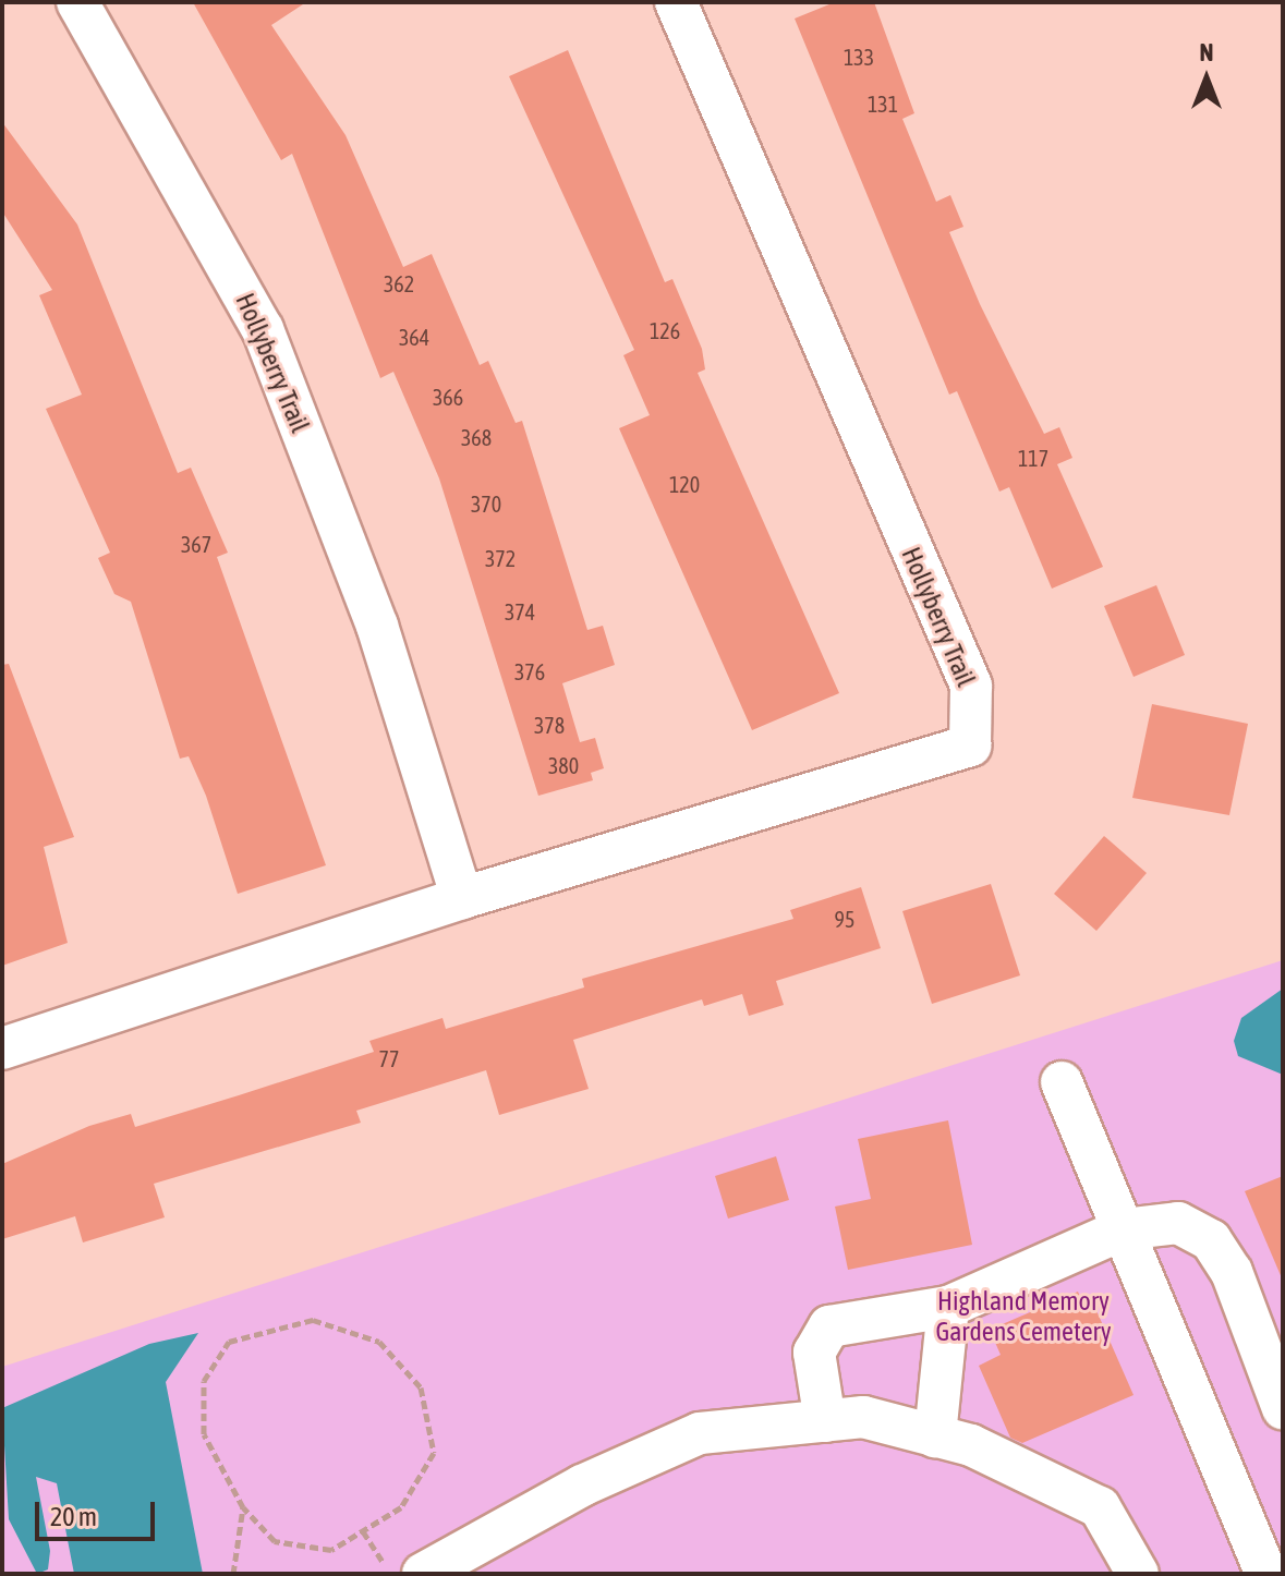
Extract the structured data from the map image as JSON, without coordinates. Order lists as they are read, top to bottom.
{
  "streets": {
    "street": ["Hollyberry Trail"]
  },
  "parks": ["Highland Memory Gardens Cemetery"],
  "house_numbers": [
    "133",
    "131",
    "362",
    "126",
    "364",
    "366",
    "368",
    "117",
    "120",
    "370",
    "367",
    "372",
    "374",
    "376",
    "378",
    "380",
    "95",
    "77"
  ],
  "scale_bar": "20 m",
  "north": "top"
}
